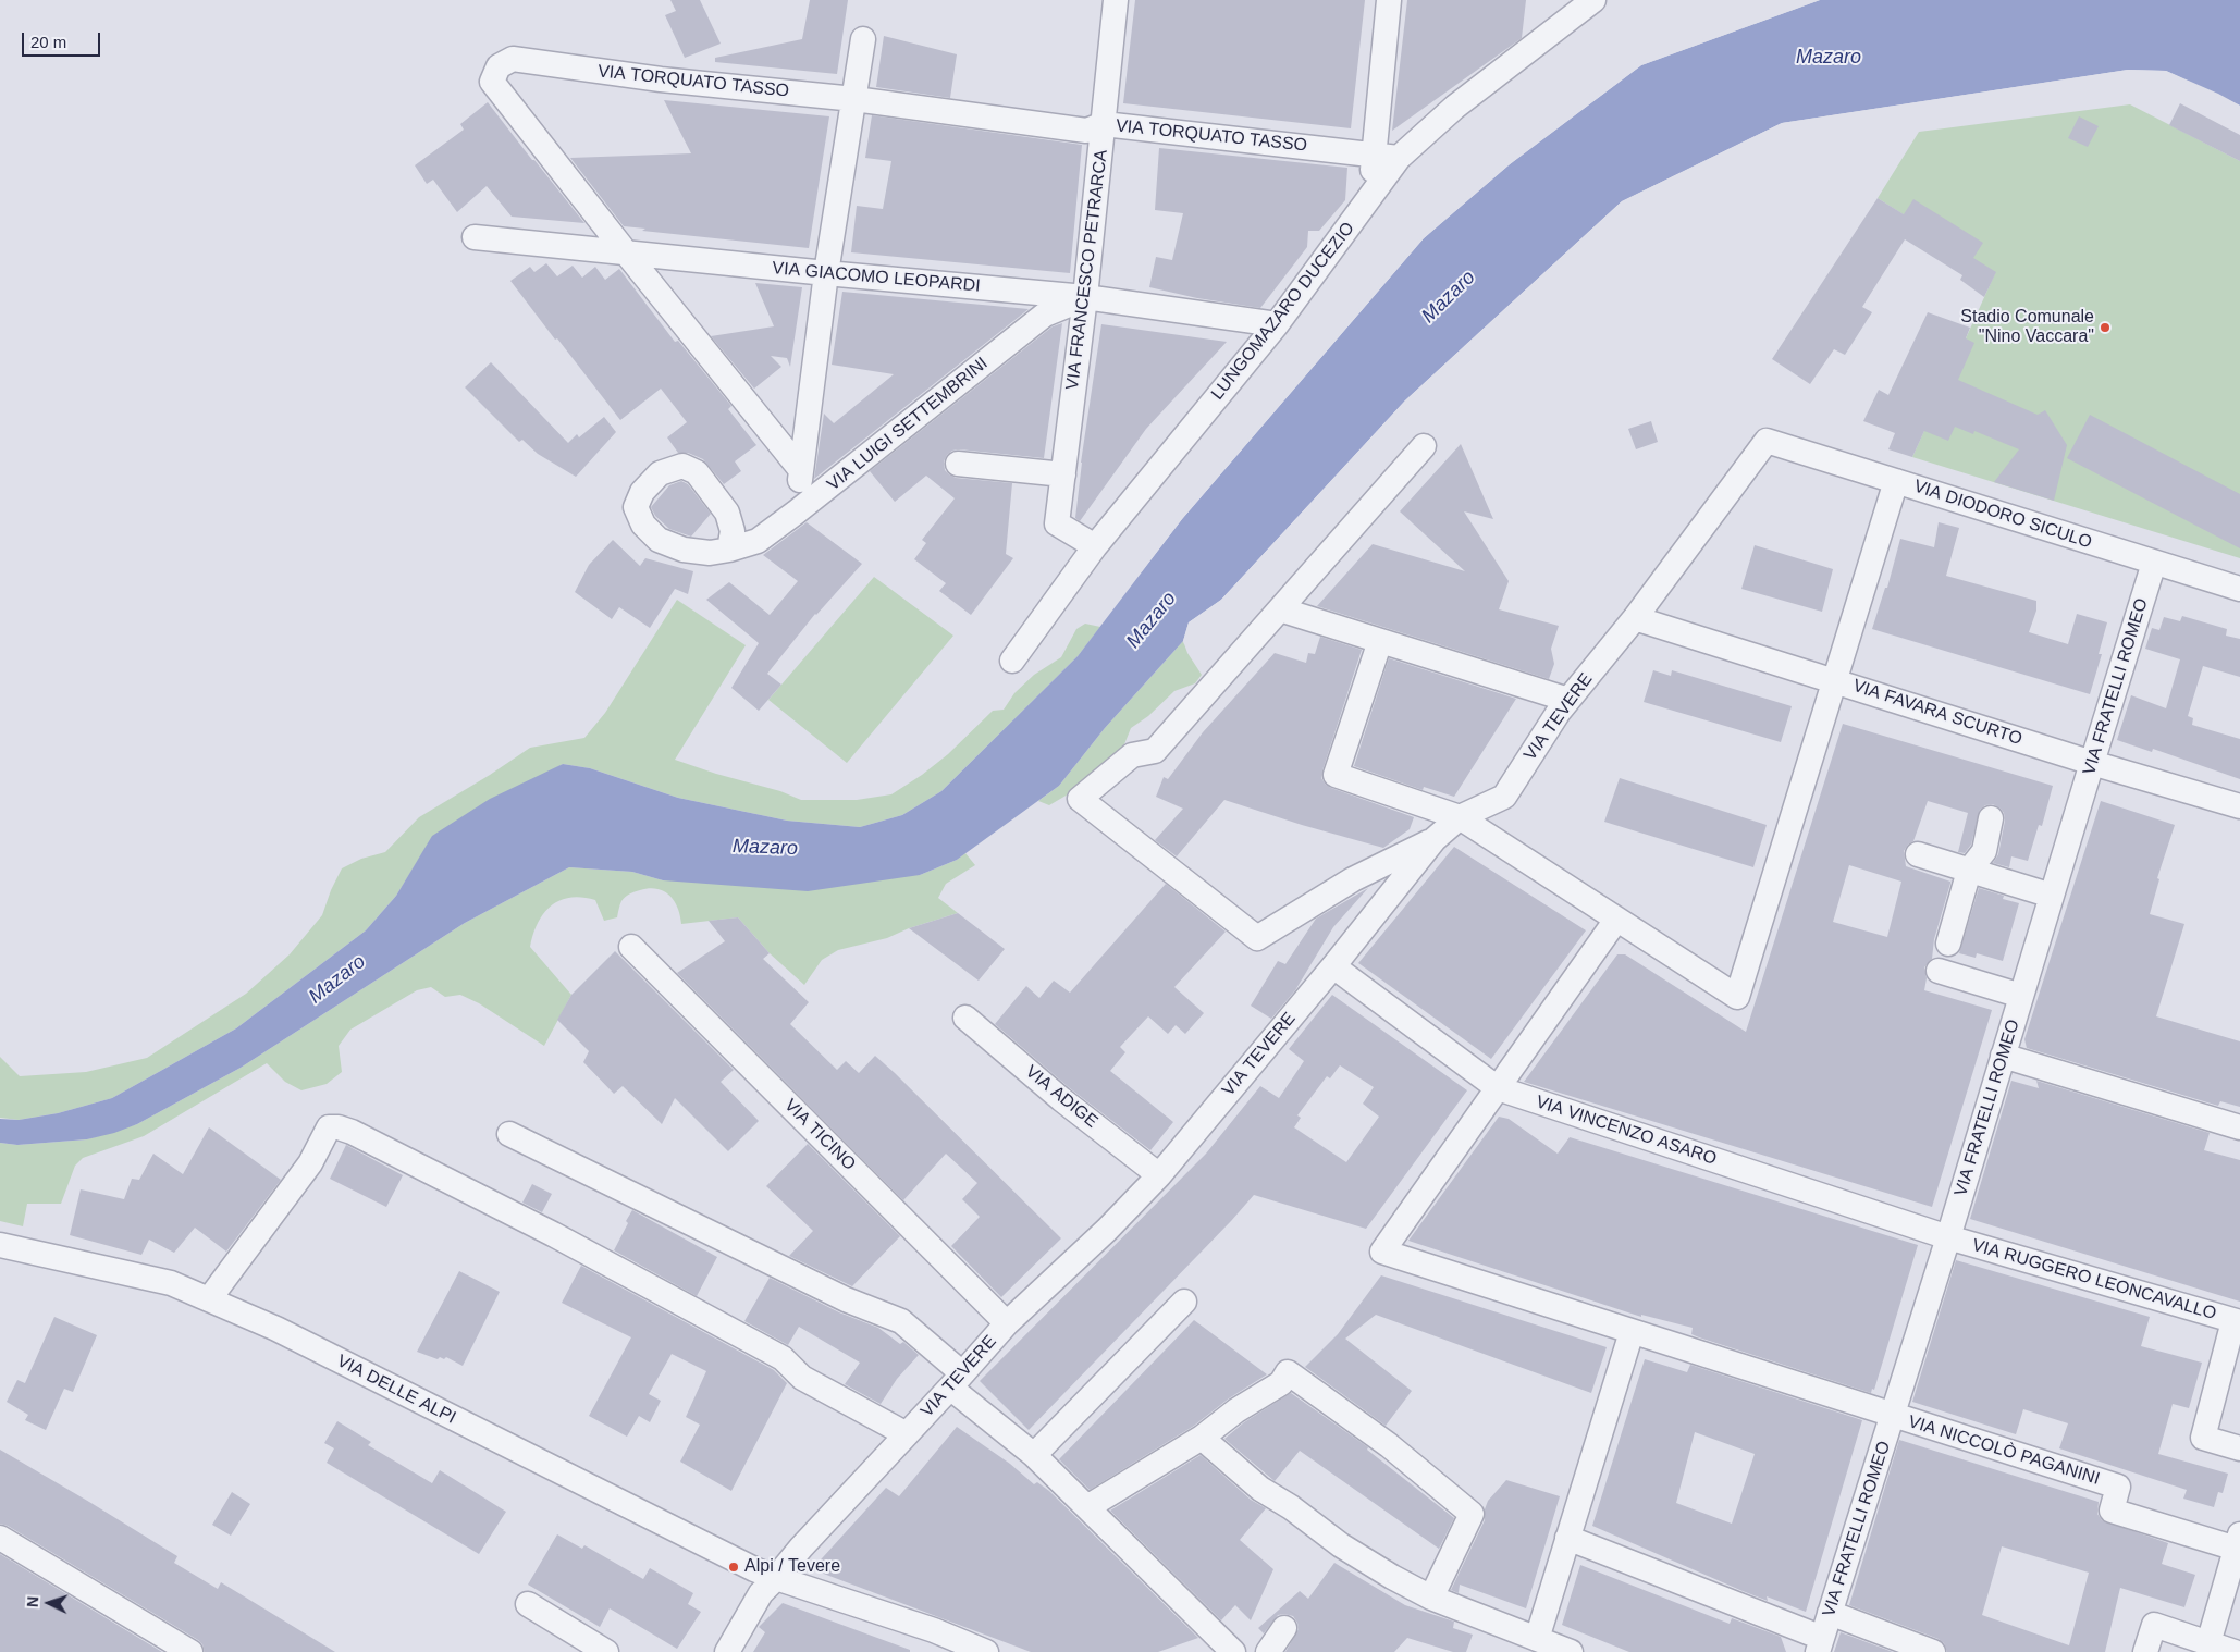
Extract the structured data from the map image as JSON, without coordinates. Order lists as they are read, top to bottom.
{
  "streets": {
    "street": [
      "VIA TORQUATO TASSO",
      "VIA FRANCESCO PETRARCA",
      "VIA GIACOMO LEOPARDI",
      "LUNGOMAZARO DUCEZIO",
      "VIA LUIGI SETTEMBRINI",
      "VIA DIODORO SICULO",
      "VIA FRATELLI ROMEO",
      "VIA FAVARA SCURTO",
      "VIA TEVERE",
      "VIA ADIGE",
      "VIA VINCENZO ASARO",
      "VIA TICINO",
      "VIA RUGGERO LEONCAVALLO",
      "VIA DELLE ALPI",
      "VIA NICCOLÒ PAGANINI"
    ]
  },
  "crossings": [
    ["VIA TORQUATO TASSO", "VIA FRANCESCO PETRARCA"],
    ["VIA TORQUATO TASSO", "VIA GIACOMO LEOPARDI"],
    ["VIA TORQUATO TASSO", "LUNGOMAZARO DUCEZIO"],
    ["VIA FRANCESCO PETRARCA", "VIA GIACOMO LEOPARDI"],
    ["VIA FRANCESCO PETRARCA", "LUNGOMAZARO DUCEZIO"],
    ["VIA FRANCESCO PETRARCA", "VIA LUIGI SETTEMBRINI"],
    ["VIA GIACOMO LEOPARDI", "LUNGOMAZARO DUCEZIO"],
    ["VIA GIACOMO LEOPARDI", "VIA LUIGI SETTEMBRINI"],
    ["VIA DIODORO SICULO", "VIA FRATELLI ROMEO"],
    ["VIA DIODORO SICULO", "VIA TEVERE"],
    ["VIA FRATELLI ROMEO", "VIA FAVARA SCURTO"],
    ["VIA FRATELLI ROMEO", "VIA VINCENZO ASARO"],
    ["VIA FRATELLI ROMEO", "VIA RUGGERO LEONCAVALLO"],
    ["VIA FRATELLI ROMEO", "VIA NICCOLÒ PAGANINI"],
    ["VIA FAVARA SCURTO", "VIA TEVERE"],
    ["VIA TEVERE", "VIA ADIGE"],
    ["VIA TEVERE", "VIA VINCENZO ASARO"],
    ["VIA TEVERE", "VIA TICINO"],
    ["VIA TEVERE", "VIA DELLE ALPI"],
    ["VIA VINCENZO ASARO", "VIA RUGGERO LEONCAVALLO"]
  ],
  "water": ["Mazaro"],
  "places": ["Stadio Comunale \"Nino Vaccara\"", "Alpi / Tevere"],
  "scale_bar": "20 m",
  "north": "left"
}
